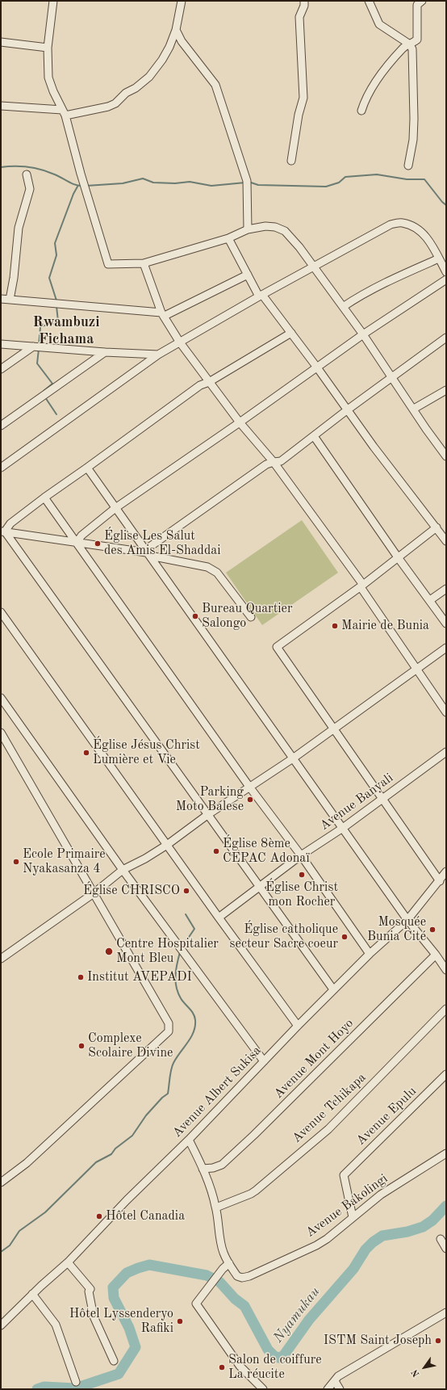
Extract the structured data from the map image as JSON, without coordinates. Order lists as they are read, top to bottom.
{
  "streets": {
    "street": [
      "Avenue Banyali",
      "Avenue Mont Hoyo",
      "Avenue Albert Sukisa",
      "Avenue Tchikapa",
      "Avenue Epulu",
      "Avenue Bakolingi"
    ]
  },
  "crossings": [
    ["Avenue Epulu", "Avenue Bakolingi"]
  ],
  "districts": ["Rwambuzi Fichama"],
  "water": ["Nyamukau"],
  "places": [
    "Église Les Salut des Amis El-Shaddai",
    "Bureau Quartier Salongo",
    "Mairie de Bunia",
    "Église Jésus Christ Lumière et Vie",
    "Parking Moto Balese",
    "Église 8ème CEPAC Adonaï",
    "Ecole Primaire Nyakasanza 4",
    "Église Christ mon Rocher",
    "Église CHRISCO",
    "Mosquée Bunia Cité",
    "Église catholique secteur Sacre coeur",
    "Centre Hospitalier Mont Bleu",
    "Institut AVEPADI",
    "Complexe Scolaire Divine",
    "Hôtel Canadia",
    "Hôtel Lyssenderyo Rafiki",
    "ISTM Saint Joseph",
    "Salon de coiffure La réucite"
  ],
  "north": "bottom left"
}
